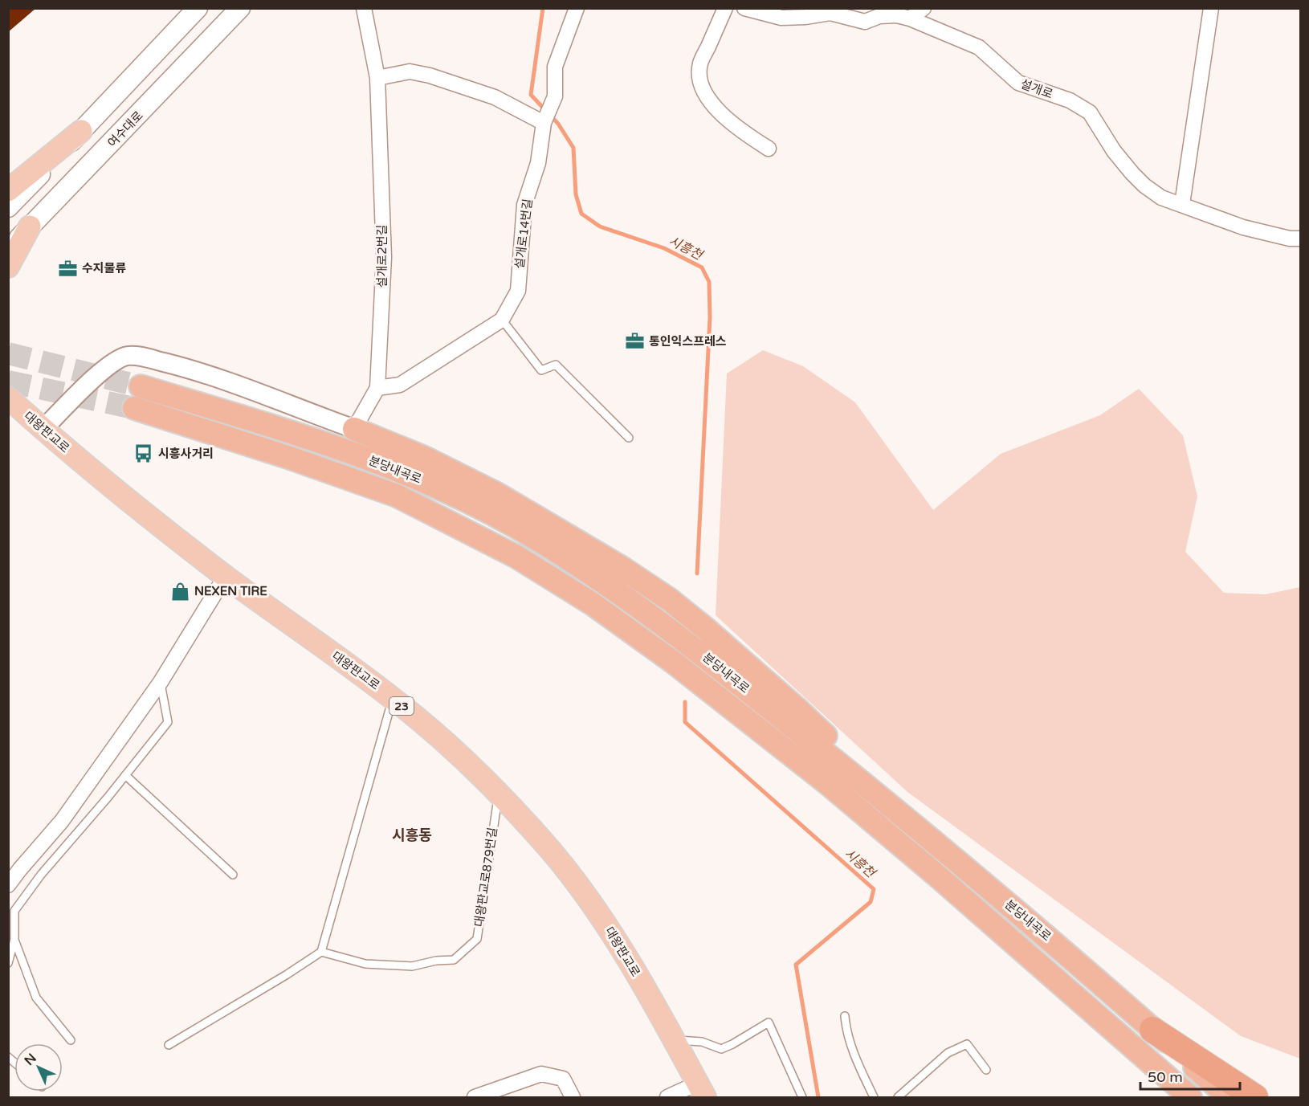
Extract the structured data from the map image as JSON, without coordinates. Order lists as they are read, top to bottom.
{
  "streets": {
    "highway": ["분당내곡로"],
    "main road": ["여수대로", "대왕판교로", "23"],
    "street": ["설개로", "설개로14번길", "설개로2번길"],
    "lane": ["대왕판교로879번길"]
  },
  "crossings": [
    ["설개로14번길", "설개로2번길"],
    ["대왕판교로", "대왕판교로879번길"]
  ],
  "districts": ["시흥동"],
  "water": ["시흥천"],
  "places": {
    "office": ["수지물류", "통인익스프레스"],
    "bus stop": ["시흥사거리"],
    "shop": ["NEXEN TIRE"]
  },
  "scale_bar": "50 m",
  "north": "top left"
}
